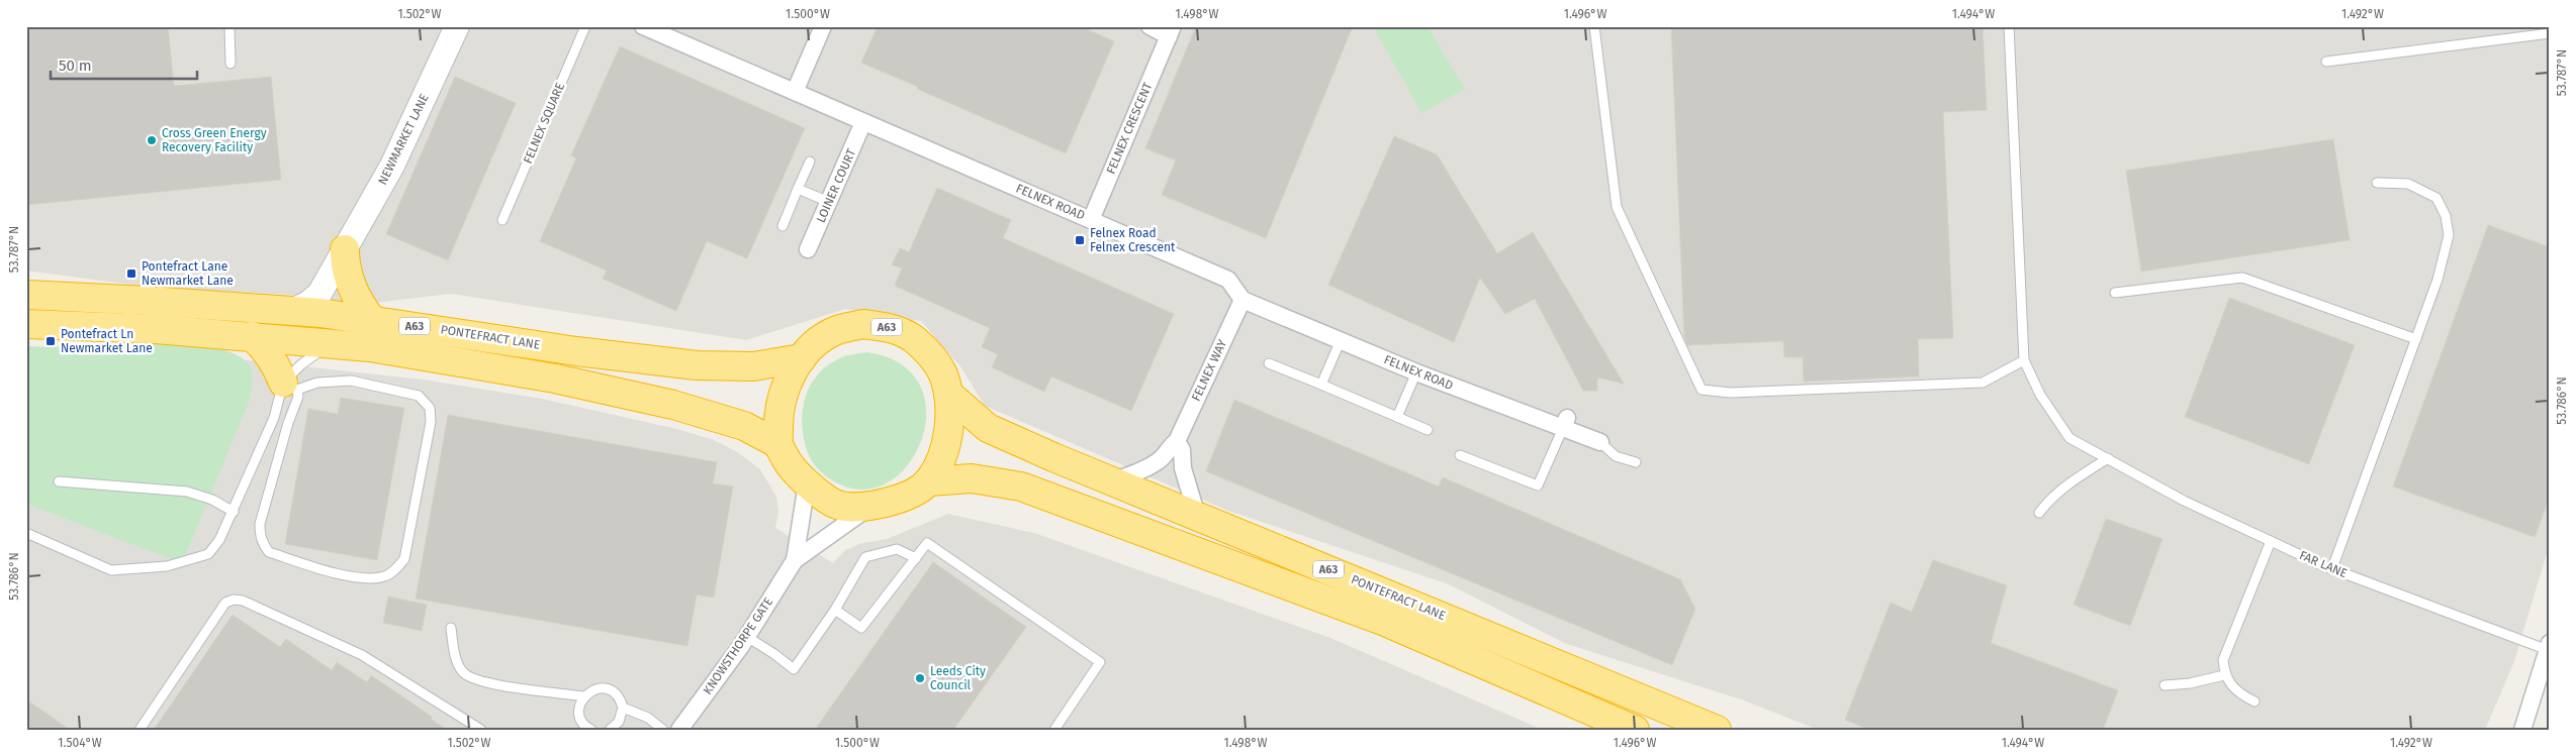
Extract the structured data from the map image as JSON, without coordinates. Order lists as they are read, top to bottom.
{
  "streets": {
    "highway": ["A63", "PONTEFRACT LANE"],
    "street": [
      "FELNEX CRESCENT",
      "NEWMARKET LANE",
      "LOINER COURT",
      "FELNEX ROAD",
      "FELNEX WAY",
      "KNOWSTHORPE GATE"
    ],
    "lane": ["FELNEX SQUARE", "FAR LANE"]
  },
  "crossings": [
    ["FELNEX CRESCENT", "FELNEX ROAD"],
    ["NEWMARKET LANE", "PONTEFRACT LANE"],
    ["LOINER COURT", "FELNEX ROAD"],
    ["FELNEX ROAD", "FELNEX WAY"],
    ["A63", "PONTEFRACT LANE"],
    ["A63", "KNOWSTHORPE GATE"],
    ["PONTEFRACT LANE", "FELNEX WAY"],
    ["PONTEFRACT LANE", "KNOWSTHORPE GATE"]
  ],
  "places": {
    "other": ["Cross Green Energy Recovery Facility", "Leeds City Council"],
    "transit": ["Felnex Road Felnex Crescent", "Pontefract Lane Newmarket Lane", "Pontefract Ln Newmarket Lane"]
  },
  "scale_bar": "50 m",
  "coordinates": [
    "1.502°W",
    "1.500°W",
    "1.498°W",
    "1.496°W",
    "1.494°W",
    "1.492°W",
    "53.787°N",
    "53.786°N",
    "1.504°W"
  ]
}
